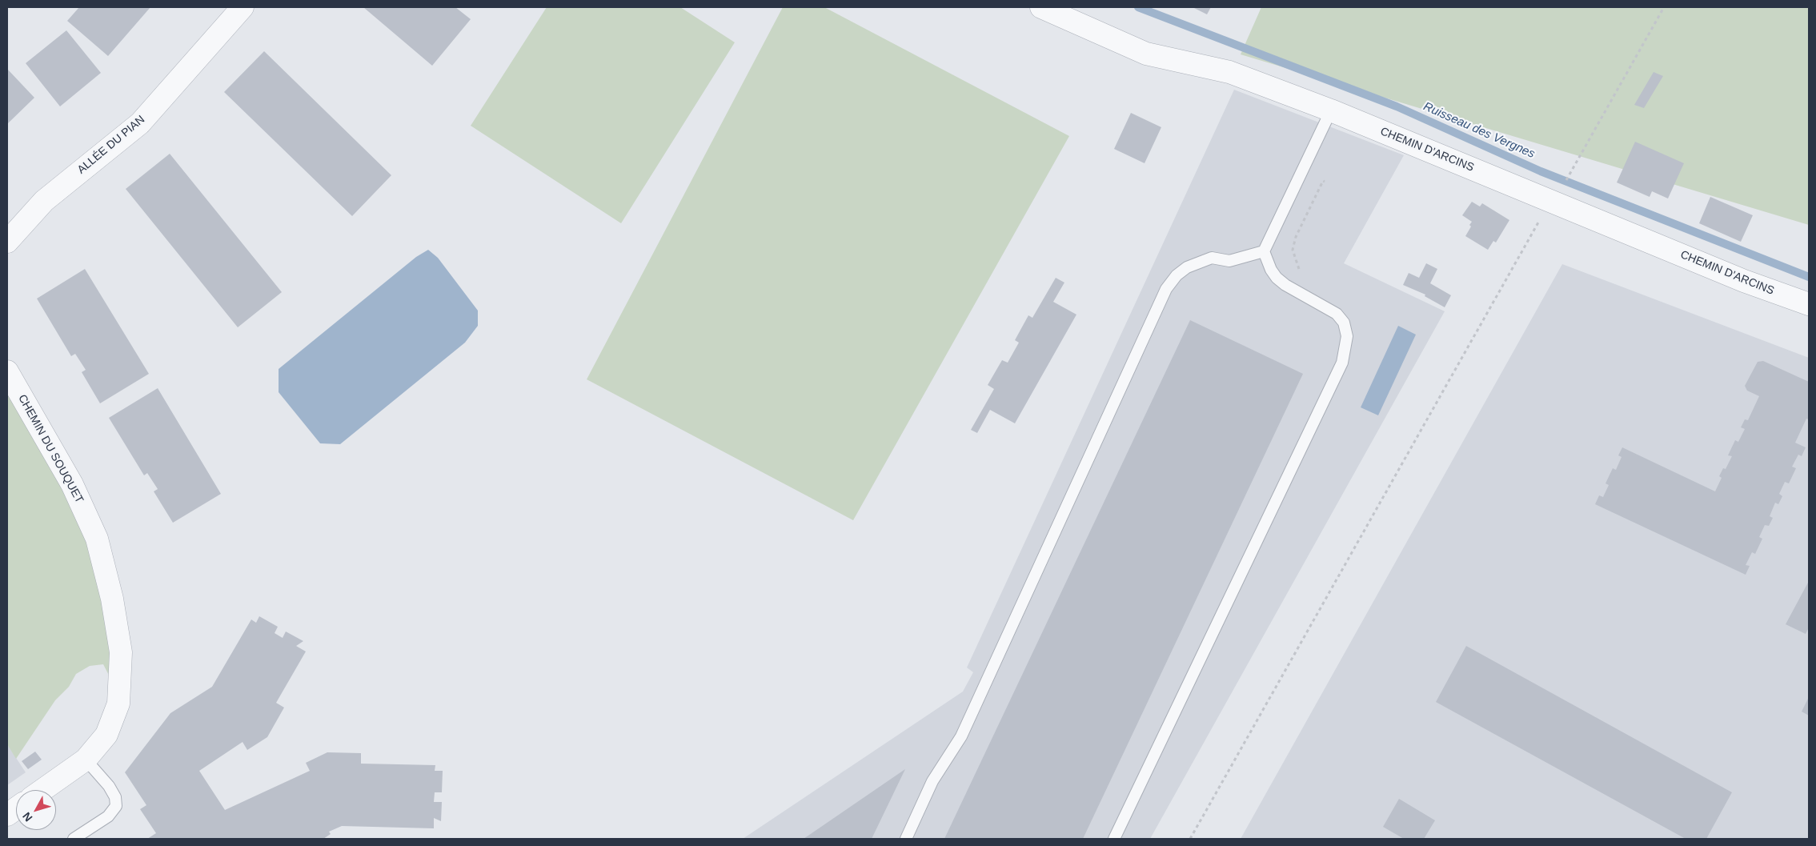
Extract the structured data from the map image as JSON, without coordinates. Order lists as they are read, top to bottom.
{
  "streets": {
    "street": ["ALLÉE DU PIAN", "CHEMIN D'ARCINS", "CHEMIN DU SOUQUET"]
  },
  "water": ["Ruisseau des Vergnes"],
  "north": "bottom left"
}
